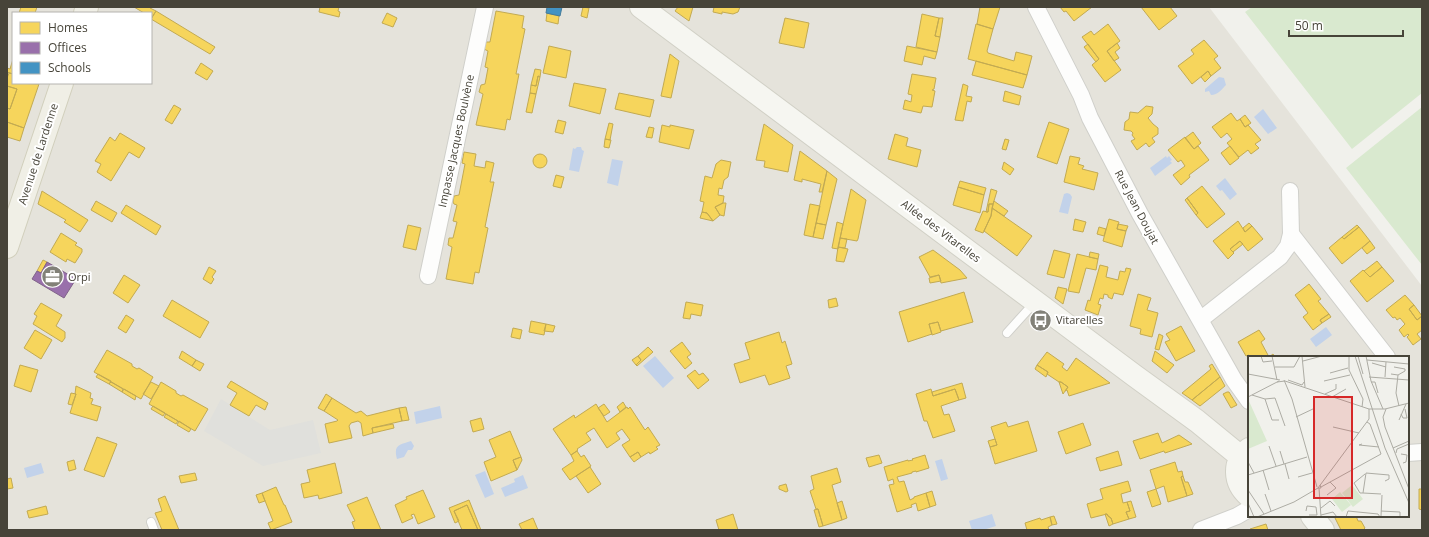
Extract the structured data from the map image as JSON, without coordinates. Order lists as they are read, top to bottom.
{
  "streets": {
    "main road": ["Avenue de Lardenne", "Allée des Vitarelles"],
    "street": ["Impasse Jacques Boulvène", "Rue Jean Doujat"]
  },
  "places": {
    "office": ["Orpi"],
    "bus stop": ["Vitarelles"]
  },
  "legend": ["Homes", "Offices", "Schools"],
  "scale_bar": "50 m"
}
